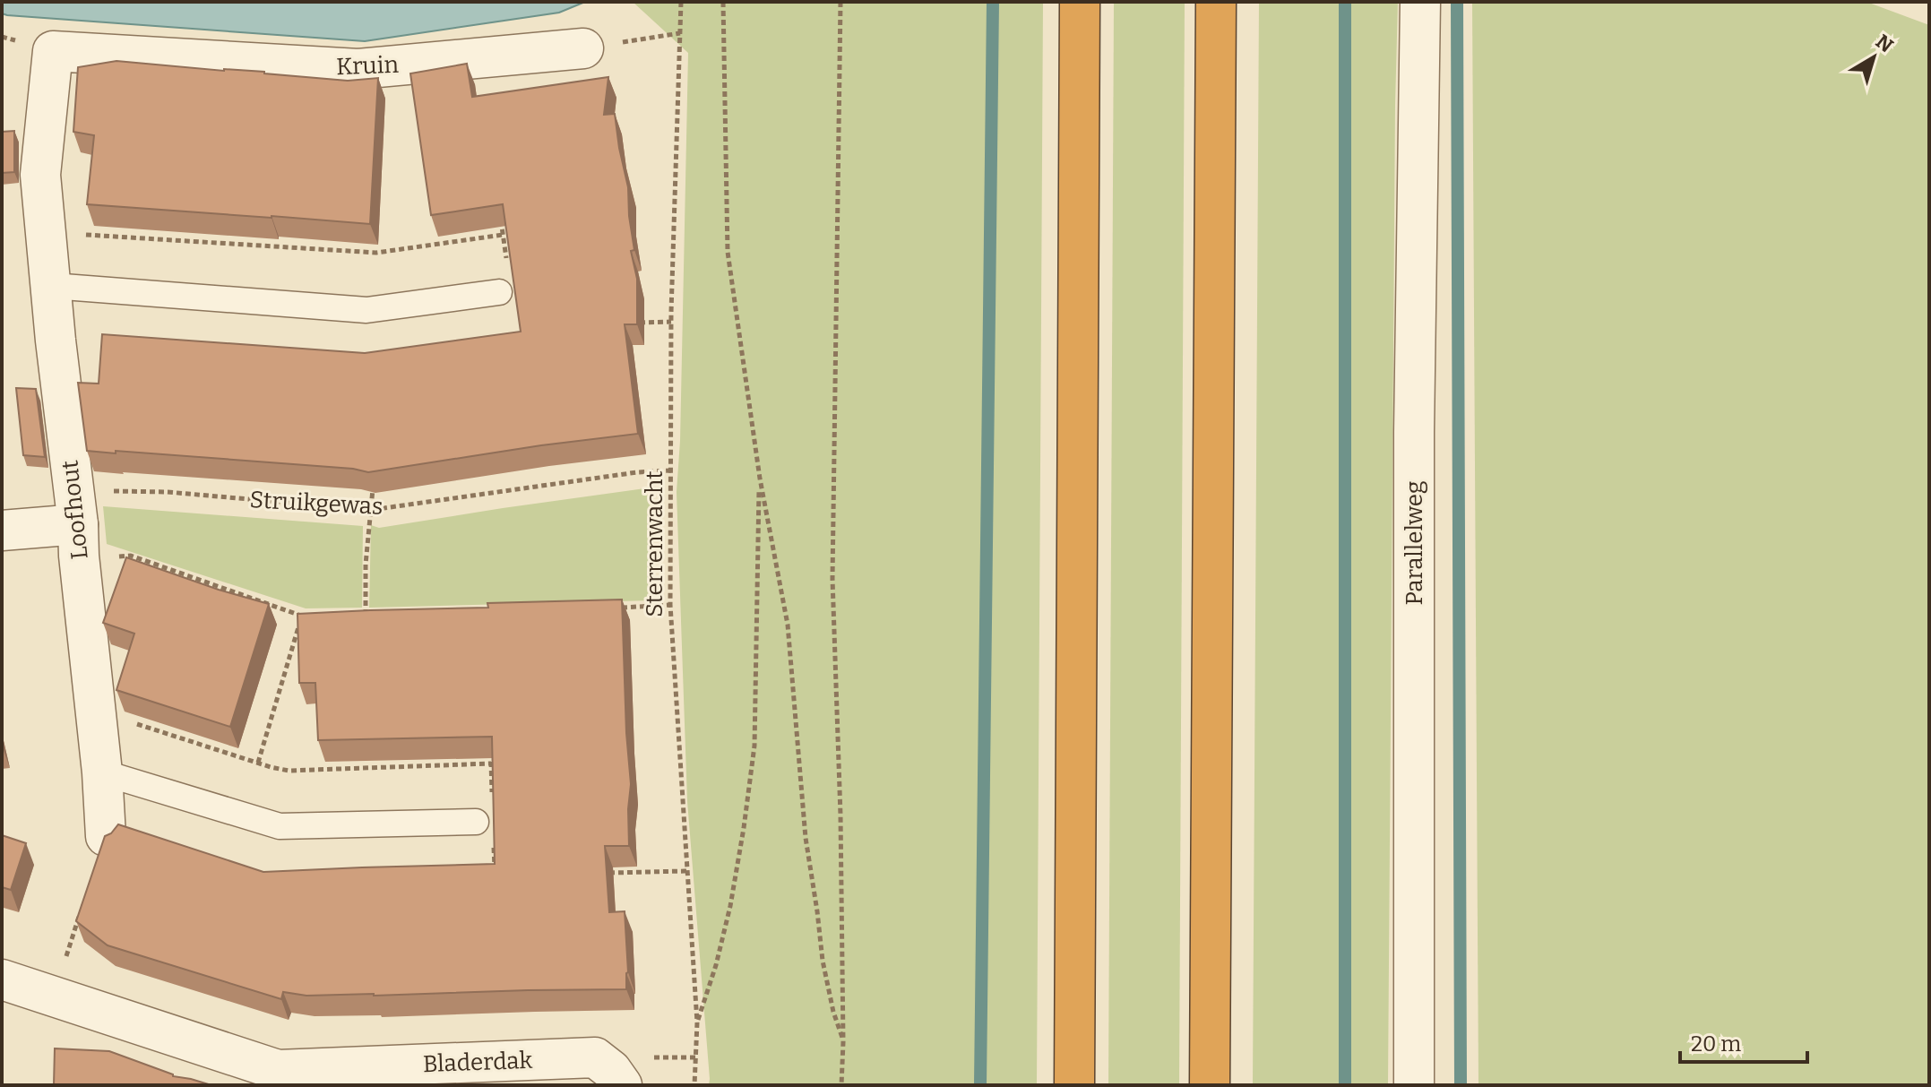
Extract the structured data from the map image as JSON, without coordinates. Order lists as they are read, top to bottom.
{
  "streets": {
    "street": [
      "Kruin",
      "Loofhout",
      "Parallelweg",
      "Bladerdak"
    ],
    "path": ["Struikgewas", "Sterrenwacht"]
  },
  "crossings": [
    ["Kruin", "Loofhout"],
    ["Struikgewas", "Loofhout"],
    ["Struikgewas", "Sterrenwacht"]
  ],
  "scale_bar": "20 m",
  "north": "top right"
}
